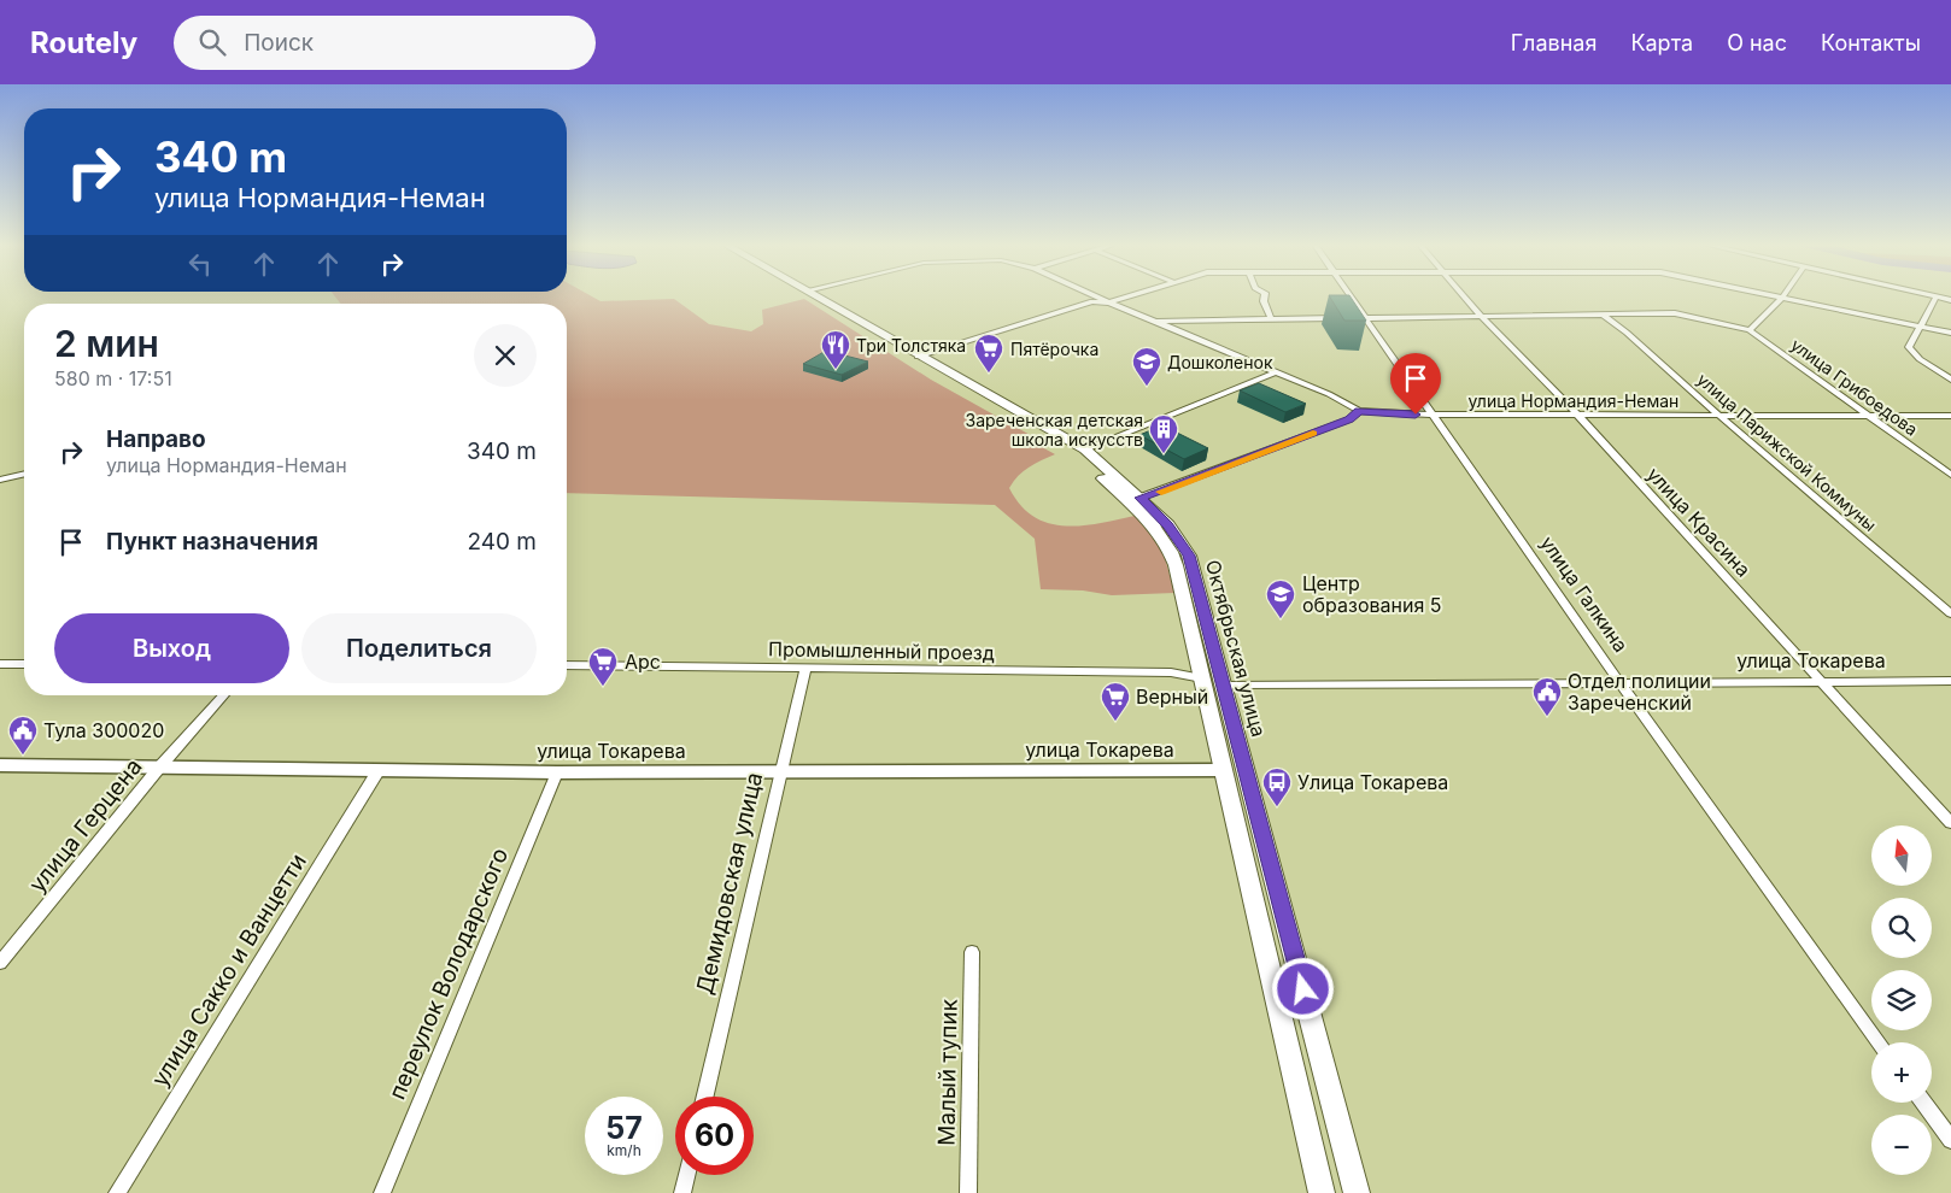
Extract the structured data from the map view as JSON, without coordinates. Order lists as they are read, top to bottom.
{
  "streets": {
    "main road": ["Октябрьская улица", "улица Токарева"],
    "street": [
      "улица Грибоедова",
      "улица Нормандия-Неман",
      "улица Парижской Коммуны",
      "улица Красина",
      "улица Галкина",
      "Промышленный проезд",
      "улица Герцена",
      "Демидовская улица",
      "улица Сакко и Ванцетти",
      "переулок Володарского",
      "Малый тупик"
    ]
  },
  "crossings": [
    ["улица Грибоедова", "улица Нормандия-Неман"],
    ["улица Нормандия-Неман", "улица Парижской Коммуны"],
    ["улица Нормандия-Неман", "улица Красина"],
    ["улица Нормандия-Неман", "улица Галкина"],
    ["улица Красина", "улица Токарева"],
    ["улица Галкина", "улица Токарева"],
    ["Октябрьская улица", "Промышленный проезд"],
    ["Октябрьская улица", "улица Токарева"],
    ["Промышленный проезд", "улица Токарева"],
    ["Промышленный проезд", "Демидовская улица"],
    ["улица Токарева", "улица Герцена"],
    ["улица Токарева", "Демидовская улица"],
    ["улица Токарева", "улица Сакко и Ванцетти"],
    ["улица Токарева", "переулок Володарского"]
  ],
  "places": {
    "restaurant": ["Три Толстяка"],
    "supermarket": ["Пятёрочка", "Арс", "Верный"],
    "school or university": ["Дошколенок", "Центр образования 5"],
    "building": ["Зареченская детская школа искусств"],
    "public building": ["Отдел полиции Зареченский", "Тула 300020"],
    "bus stop": ["Улица Токарева"]
  },
  "north": "top",
  "page": {
    "header": "Routely",
    "search": "Поиск",
    "nav": [
      "Главная",
      "Карта",
      "О нас",
      "Контакты"
    ],
    "turn": ["340 m", "улица Нормандия-Неман"],
    "heading": ["2 мин", "580 m · 17:51"],
    "list": [
      {
        "name": "Направо",
        "note": "улица Нормандия-Неман",
        "value": "340 m"
      },
      {
        "name": "Пункт назначения",
        "value": "240 m"
      }
    ],
    "buttons": ["Выход", "Поделиться"],
    "map_buttons": ["+", "−"],
    "speed": "57 km/h",
    "limit": "60"
  }
}
